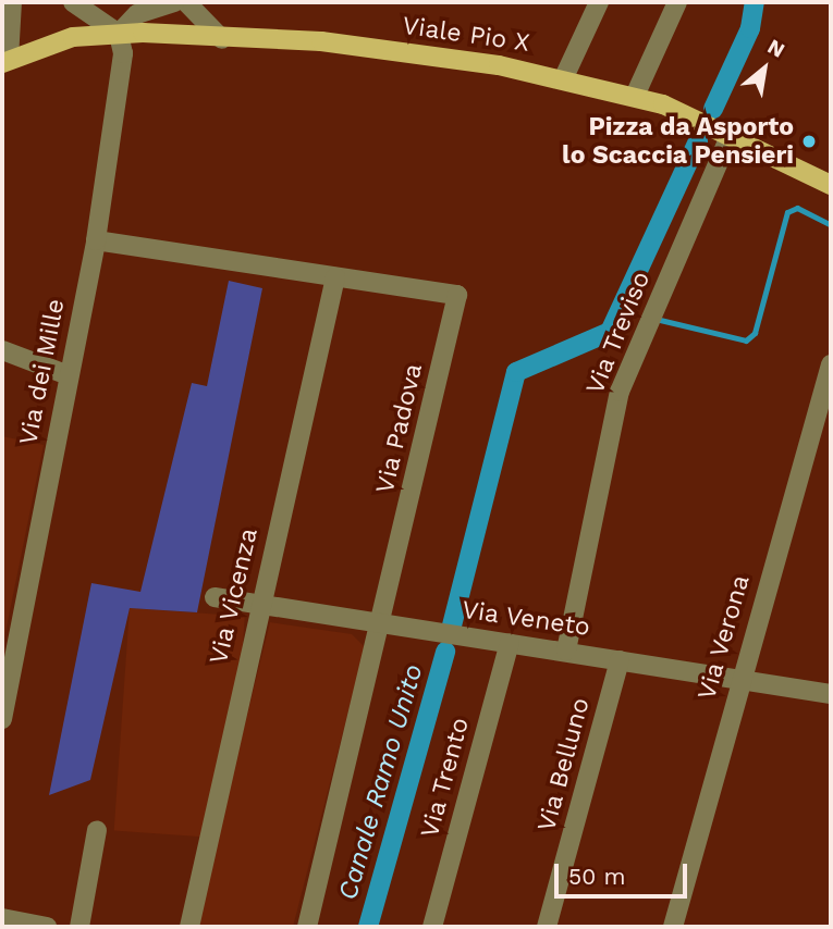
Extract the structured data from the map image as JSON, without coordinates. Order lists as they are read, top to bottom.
{
  "streets": {
    "main road": ["Viale Pio X"],
    "street": [
      "Via Treviso",
      "Via dei Mille",
      "Via Padova",
      "Via Vicenza",
      "Via Veneto",
      "Via Verona",
      "Via Belluno",
      "Via Trento"
    ]
  },
  "crossings": [
    ["Viale Pio X", "Via Treviso"],
    ["Viale Pio X", "Via dei Mille"],
    ["Via Treviso", "Via Veneto"],
    ["Via dei Mille", "Via Padova"],
    ["Via Padova", "Via Vicenza"],
    ["Via Padova", "Via Veneto"],
    ["Via Vicenza", "Via Veneto"],
    ["Via Veneto", "Via Verona"],
    ["Via Veneto", "Via Belluno"],
    ["Via Veneto", "Via Trento"]
  ],
  "water": ["Canale Ramo Unito"],
  "places": ["Pizza da Asporto lo Scaccia Pensieri"],
  "scale_bar": "50 m",
  "north": "top right"
}
